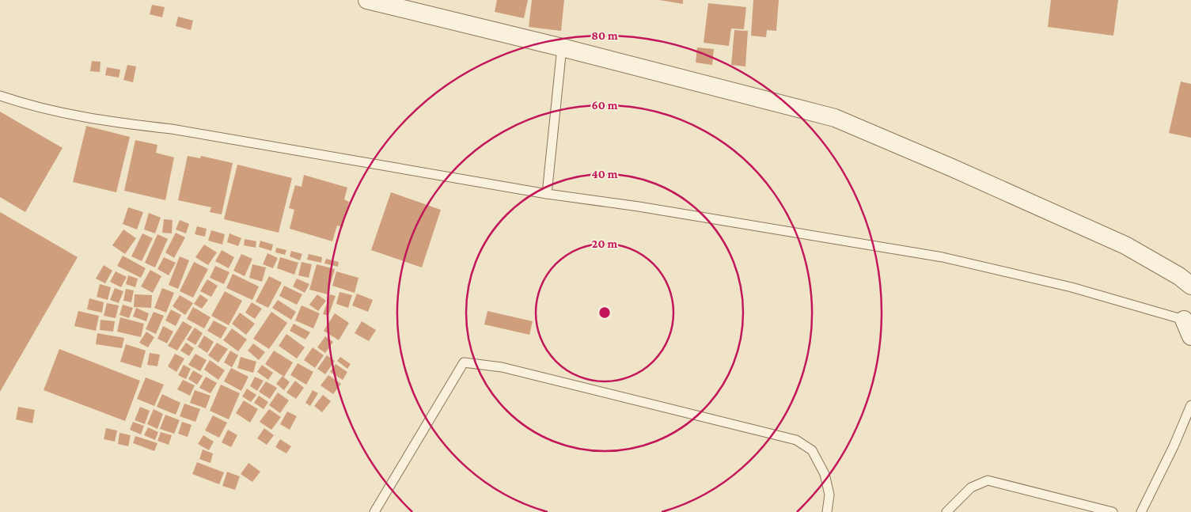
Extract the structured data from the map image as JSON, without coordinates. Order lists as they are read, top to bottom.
{
  "rings": [
    "80 m",
    "60 m",
    "40 m",
    "20 m"
  ]
}
